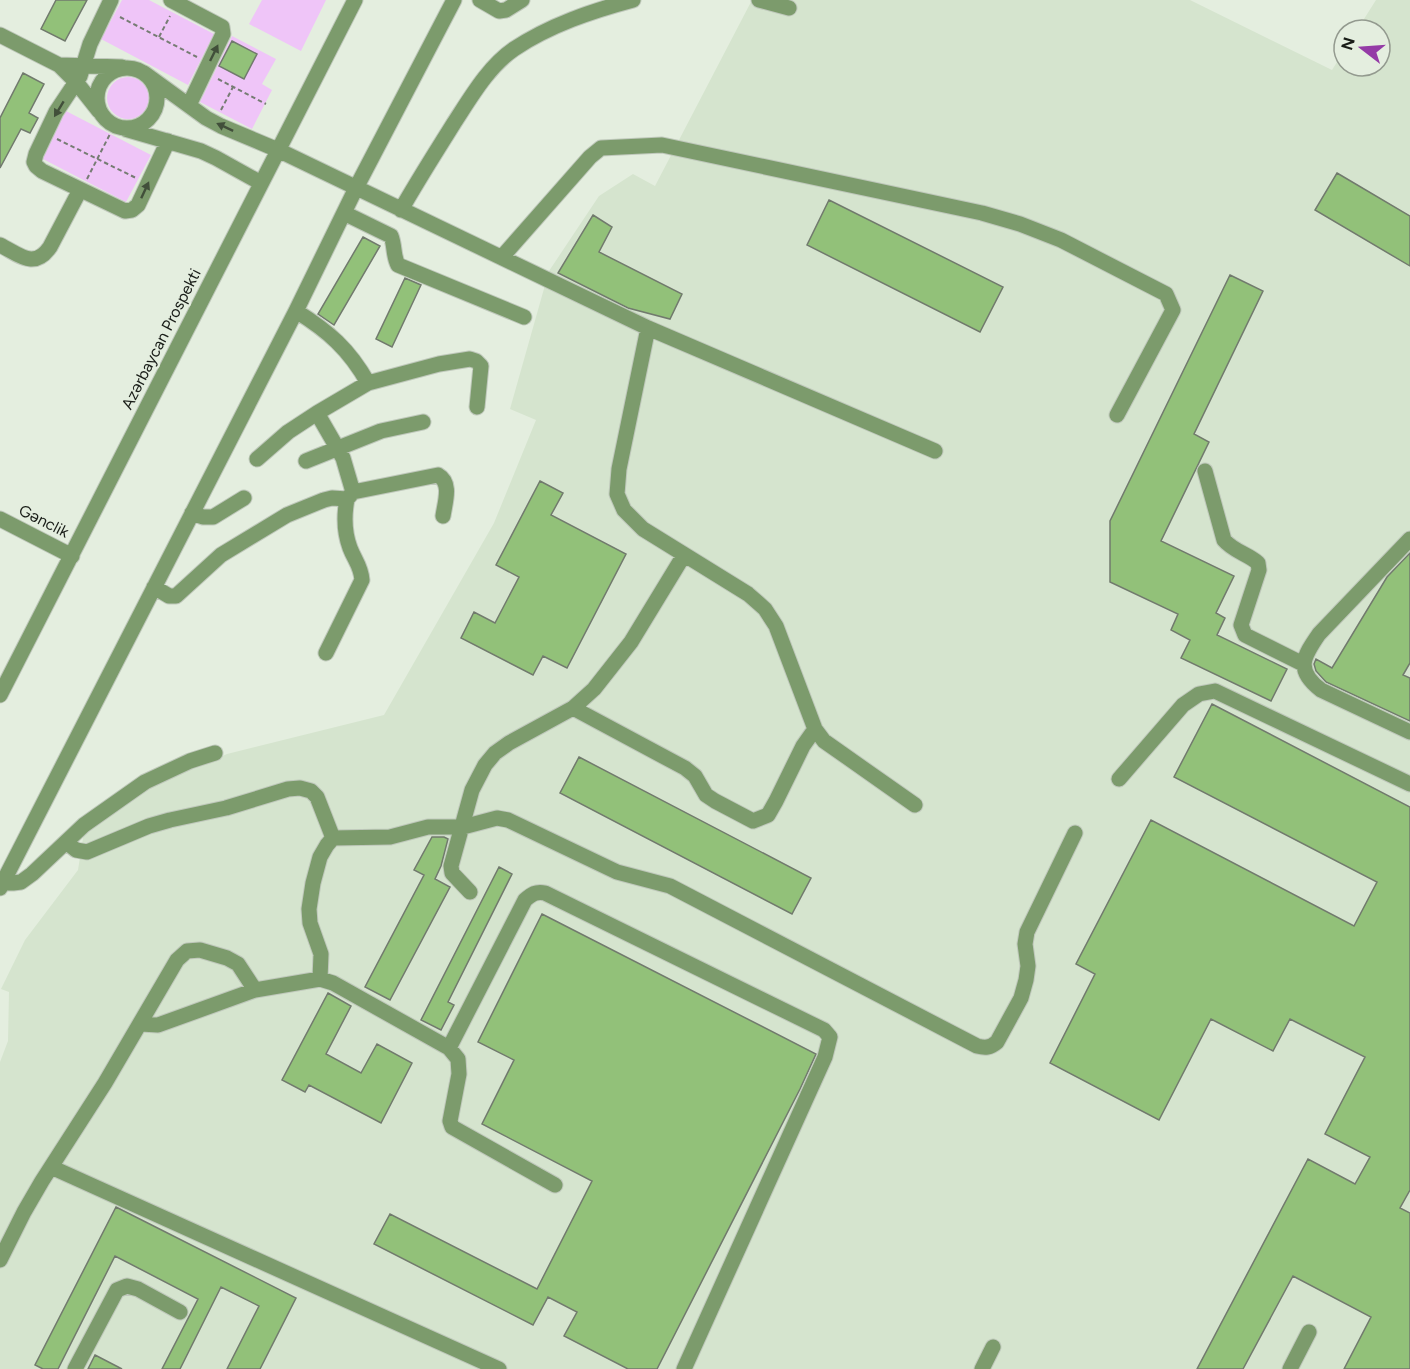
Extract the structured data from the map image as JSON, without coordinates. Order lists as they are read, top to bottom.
{
  "streets": {
    "street": ["Azərbaycan Prospekti", "Gənclik"]
  },
  "crossings": [
    ["Azərbaycan Prospekti", "Gənclik"]
  ],
  "north": "left"
}
